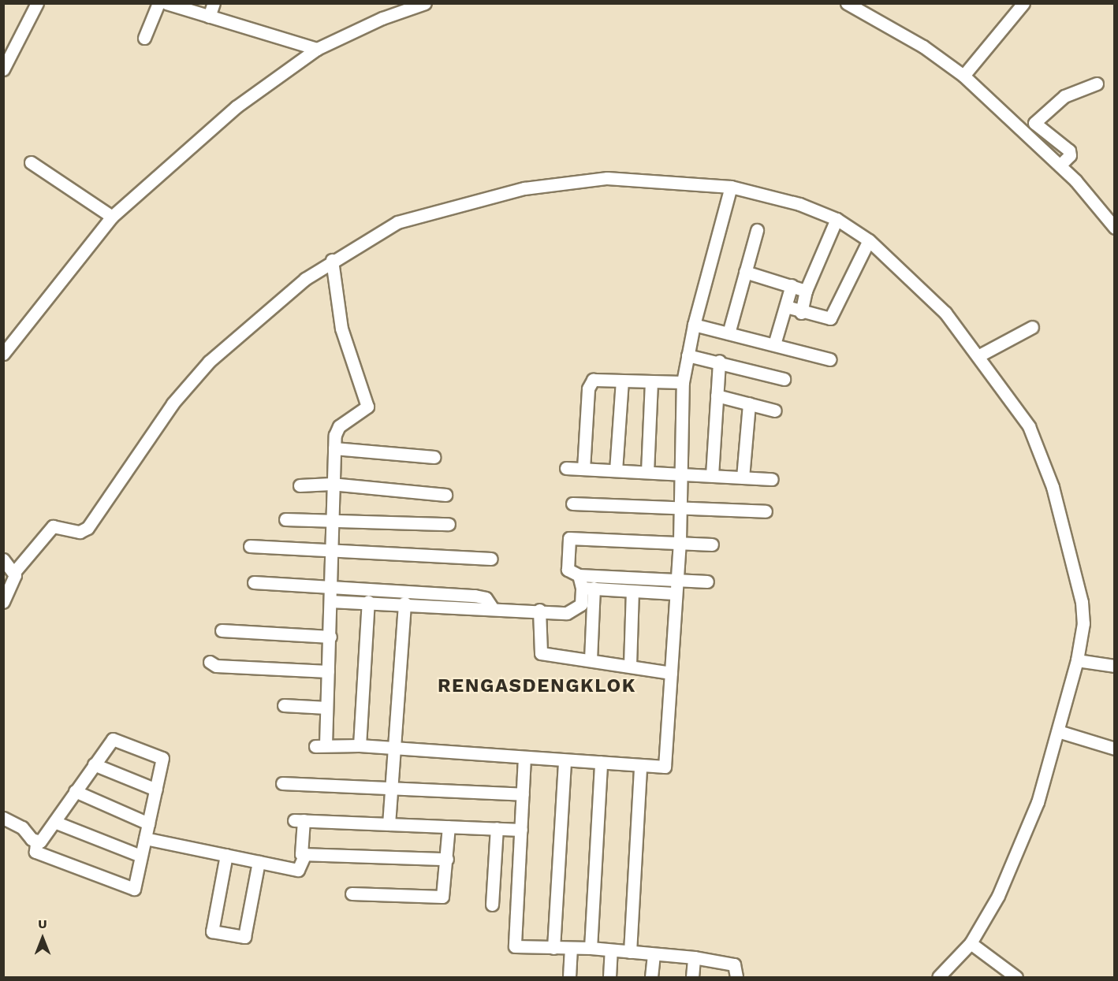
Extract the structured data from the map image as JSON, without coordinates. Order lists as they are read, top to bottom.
{
  "districts": ["RENGASDENGKLOK"],
  "north": "top"
}
